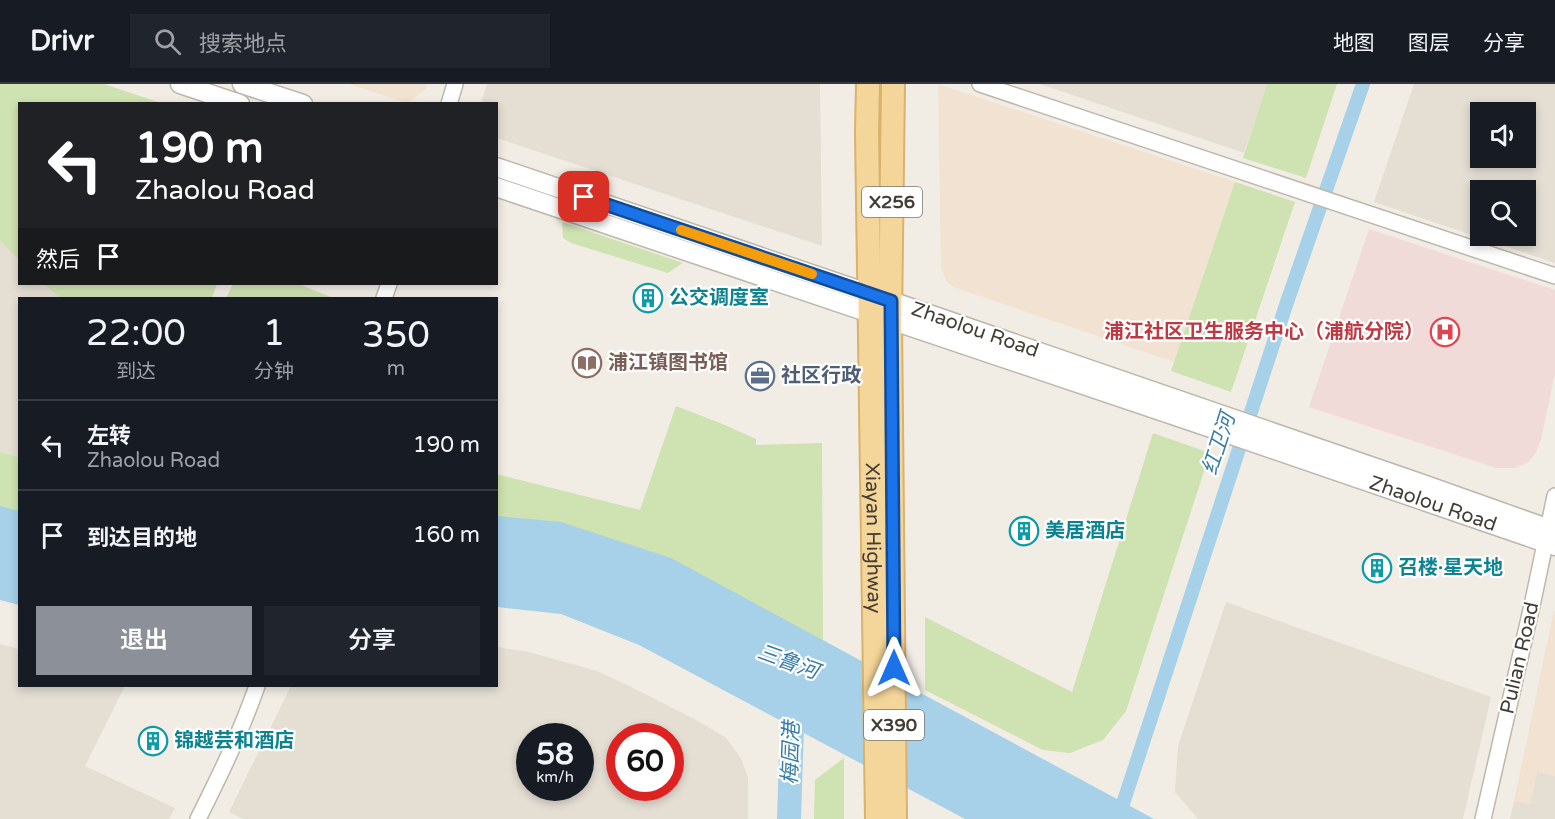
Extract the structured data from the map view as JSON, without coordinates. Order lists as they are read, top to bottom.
{
  "streets": {
    "main road": ["X256", "Xiayan Highway", "X390"],
    "street": ["Zhaolou Road", "Pulian Road"]
  },
  "crossings": [
    ["X256", "Zhaolou Road"],
    ["X256", "Xiayan Highway"],
    ["Zhaolou Road", "Xiayan Highway"],
    ["Zhaolou Road", "Pulian Road"]
  ],
  "water": ["红卫河", "三鲁河", "梅园港"],
  "places": {
    "building": [
      "公交调度室",
      "美居酒店",
      "召楼·星天地",
      "锦越芸和酒店"
    ],
    "hospital": ["浦江社区卫生服务中心（浦航分院）"],
    "library": ["浦江镇图书馆"],
    "office": ["社区行政"]
  },
  "page": {
    "header": "Drivr",
    "search": "搜索地点",
    "nav": ["地图", "图层", "分享"],
    "turn": ["190 m", "Zhaolou Road"],
    "then": "然后",
    "eta": [
      "22:00",
      "到达",
      "1",
      "分钟",
      "350",
      "m"
    ],
    "list": [
      {
        "name": "左转",
        "note": "Zhaolou Road",
        "value": "190 m"
      },
      {
        "name": "到达目的地",
        "value": "160 m"
      }
    ],
    "buttons": ["退出", "分享"],
    "speed": "58 km/h",
    "limit": "60"
  }
}
